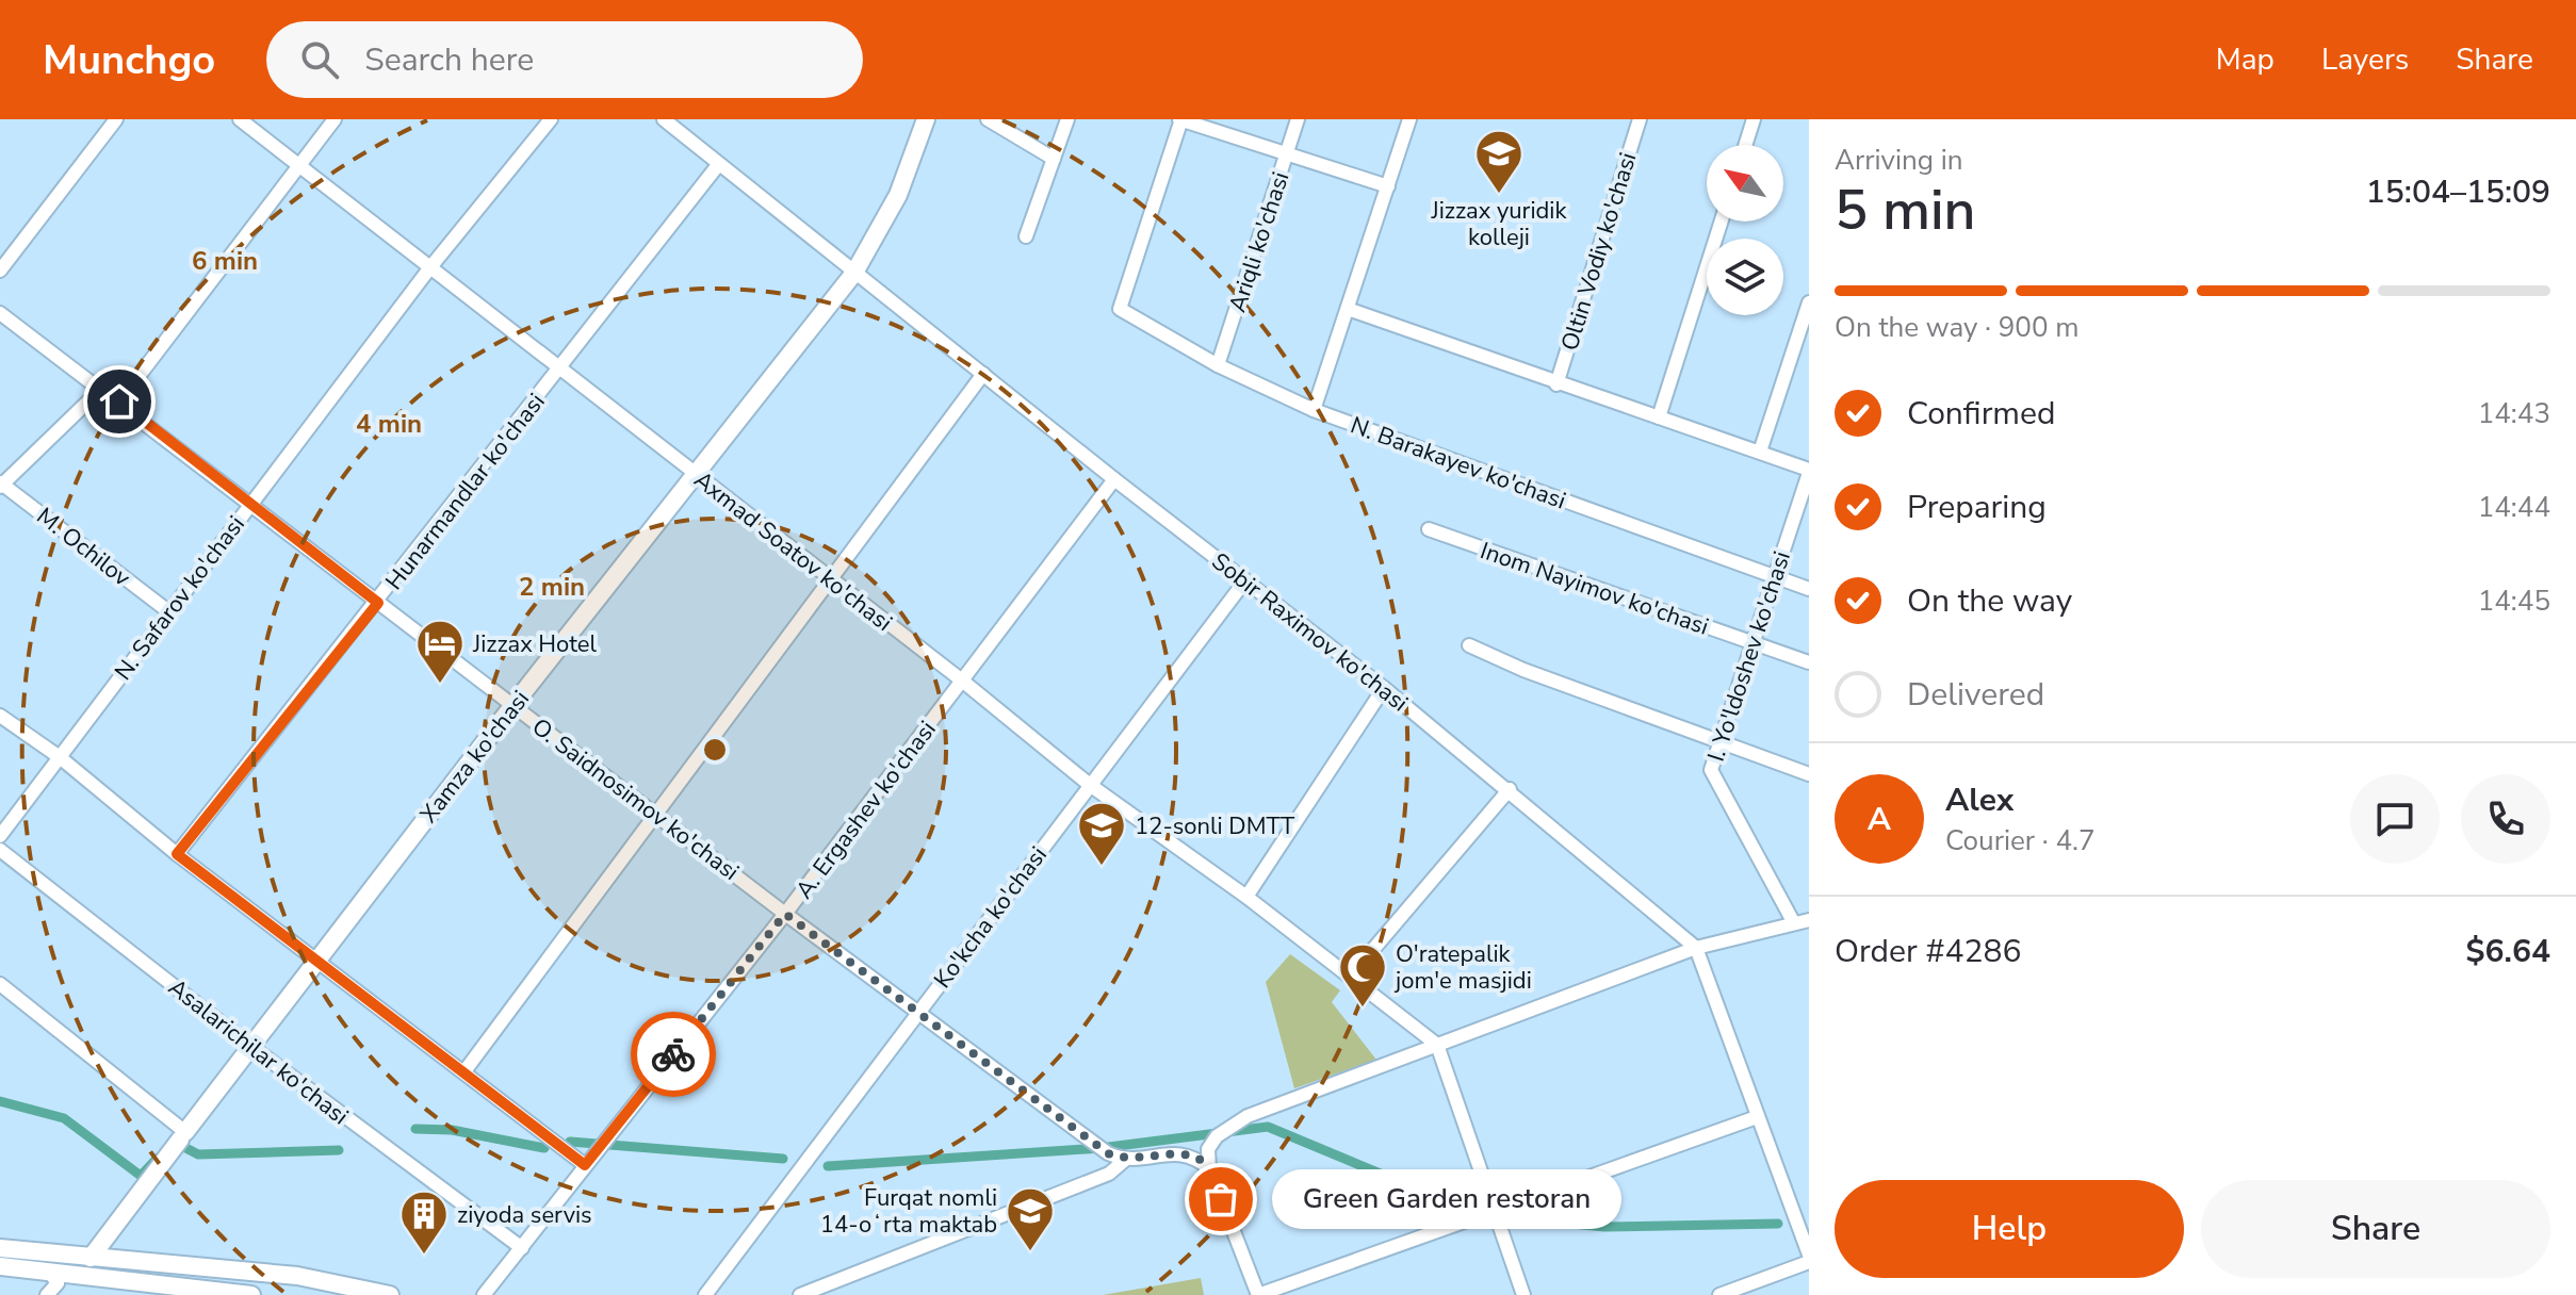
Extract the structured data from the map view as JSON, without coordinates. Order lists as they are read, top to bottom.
{
  "streets": {
    "main road": ["Xamza ko'chasi"],
    "street": [
      "Ariqli ko'chasi",
      "Oltin Vodiy ko'chasi",
      "N. Barakayev ko'chasi",
      "Hunarmandlar ko'chasi",
      "M. Ochilov",
      "Axmad Soatov ko'chasi",
      "Inom Nayimov ko'chasi",
      "N. Safarov ko'chasi",
      "Sobir Raximov ko'chasi",
      "I. Yo'ldoshev ko'chasi",
      "O. Saidnosimov ko'chasi",
      "A. Ergashev ko'chasi",
      "Ko'kcha ko'chasi",
      "Asalarichilar ko'chasi"
    ]
  },
  "crossings": [
    ["Ariqli ko'chasi", "N. Barakayev ko'chasi"],
    ["N. Barakayev ko'chasi", "I. Yo'ldoshev ko'chasi"],
    ["Hunarmandlar ko'chasi", "Axmad Soatov ko'chasi"],
    ["Hunarmandlar ko'chasi", "Sobir Raximov ko'chasi"],
    ["Hunarmandlar ko'chasi", "O. Saidnosimov ko'chasi"],
    ["M. Ochilov", "N. Safarov ko'chasi"],
    ["Axmad Soatov ko'chasi", "N. Safarov ko'chasi"],
    ["Axmad Soatov ko'chasi", "Xamza ko'chasi"],
    ["Axmad Soatov ko'chasi", "A. Ergashev ko'chasi"],
    ["Axmad Soatov ko'chasi", "Ko'kcha ko'chasi"],
    ["Inom Nayimov ko'chasi", "I. Yo'ldoshev ko'chasi"],
    ["N. Safarov ko'chasi", "O. Saidnosimov ko'chasi"],
    ["Sobir Raximov ko'chasi", "Xamza ko'chasi"],
    ["Sobir Raximov ko'chasi", "A. Ergashev ko'chasi"],
    ["Sobir Raximov ko'chasi", "Ko'kcha ko'chasi"],
    ["Xamza ko'chasi", "O. Saidnosimov ko'chasi"],
    ["Xamza ko'chasi", "Asalarichilar ko'chasi"],
    ["O. Saidnosimov ko'chasi", "A. Ergashev ko'chasi"],
    ["O. Saidnosimov ko'chasi", "Ko'kcha ko'chasi"],
    ["A. Ergashev ko'chasi", "Asalarichilar ko'chasi"]
  ],
  "places": {
    "school or university": ["Jizzax yuridik kolleji", "12-sonli DMTT", "Furqat nomli 14-oʻrta maktab"],
    "hotel": ["Jizzax Hotel"],
    "mosque": ["O'ratepalik jom'e masjidi"],
    "other": ["Green Garden restoran"],
    "building": ["ziyoda servis"]
  },
  "north": "top left",
  "page": {
    "header": "Munchgo",
    "search": "Search here",
    "nav": ["Map", "Layers", "Share"],
    "heading": ["5 min", "Arriving in", "15:04–15:09"],
    "panel": [
      "Alex",
      "Courier · 4.7",
      "Order #4286",
      "$6.64"
    ],
    "bar": "On the way · 900 m",
    "list": [
      ["Confirmed", "14:43"],
      ["Preparing", "14:44"],
      ["On the way", "14:45"],
      "Delivered"
    ],
    "round": "A",
    "buttons": ["Help", "Share"],
    "bubble": "Green Garden restoran"
  },
  "rings": ["6 min", "4 min", "2 min"]
}
